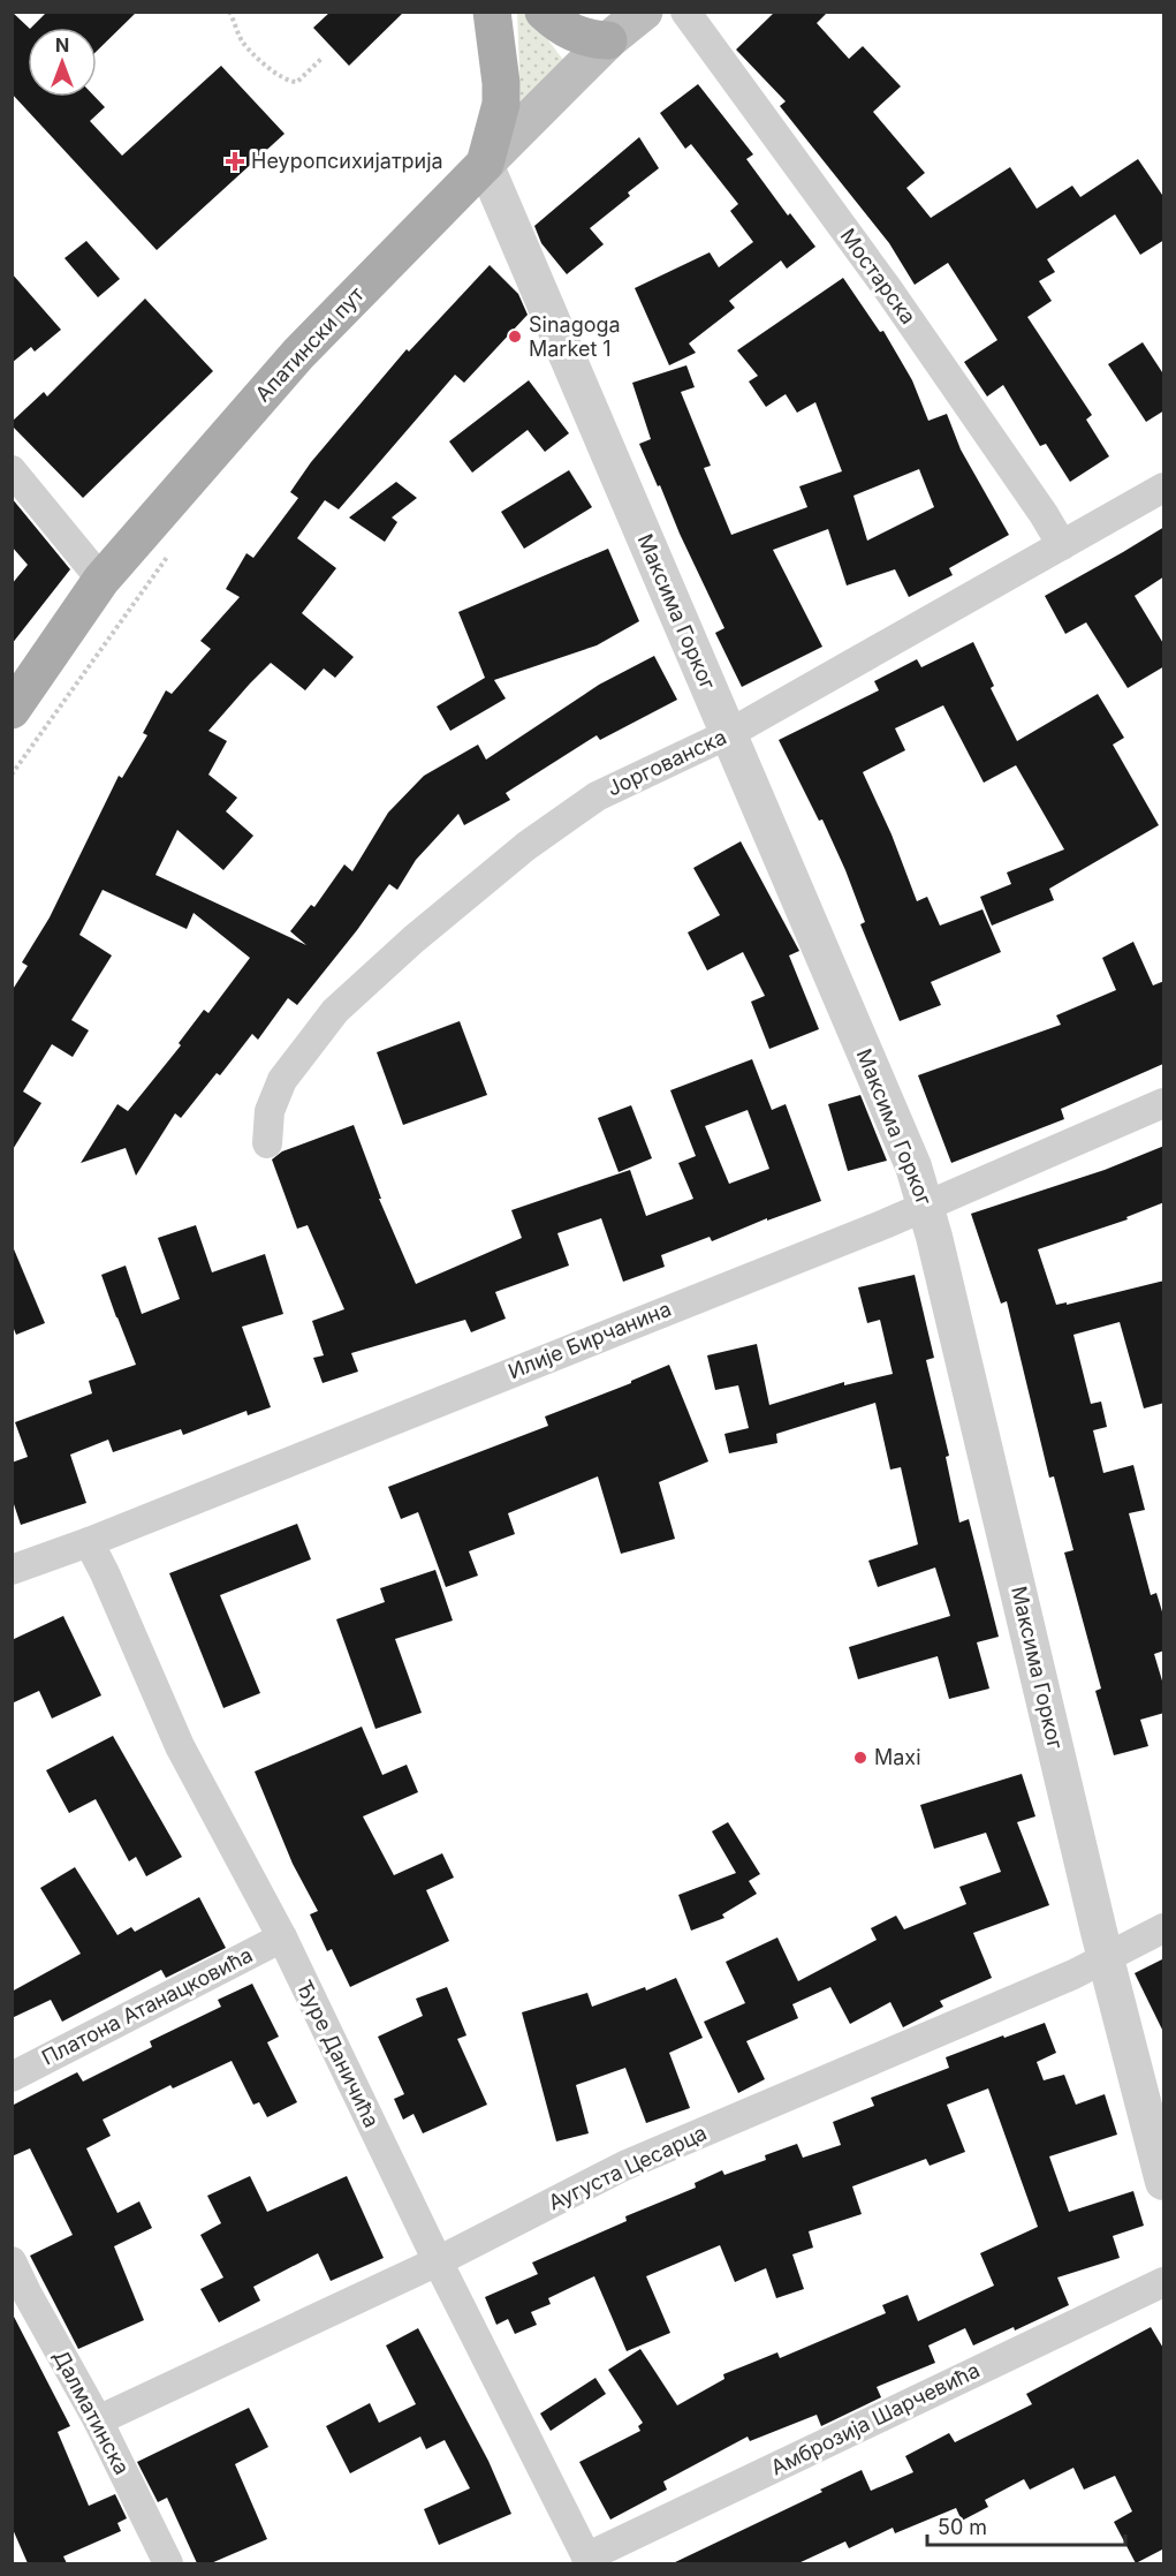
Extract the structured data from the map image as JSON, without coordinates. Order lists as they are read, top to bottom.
{
  "streets": {
    "main road": ["Апатински пут"],
    "street": [
      "Мостарска",
      "Максима Горког",
      "Јоргованска",
      "Илије Бирчанина",
      "Платона Атанацковића",
      "Ђуре Даничића",
      "Аугуста Цесарца",
      "Далматинска",
      "Амброзија Шарчевића"
    ]
  },
  "crossings": [
    ["Мостарска", "Јоргованска"],
    ["Апатински пут", "Максима Горког"],
    ["Максима Горког", "Јоргованска"],
    ["Максима Горког", "Илије Бирчанина"],
    ["Максима Горког", "Аугуста Цесарца"],
    ["Илије Бирчанина", "Ђуре Даничића"],
    ["Платона Атанацковића", "Ђуре Даничића"],
    ["Ђуре Даничића", "Аугуста Цесарца"],
    ["Ђуре Даничића", "Амброзија Шарчевића"],
    ["Аугуста Цесарца", "Далматинска"]
  ],
  "places": {
    "health": ["Неуропсихијатрија"],
    "other": ["Sinagoga Market 1", "Maxi"]
  },
  "scale_bar": "50 m",
  "north": "top"
}
